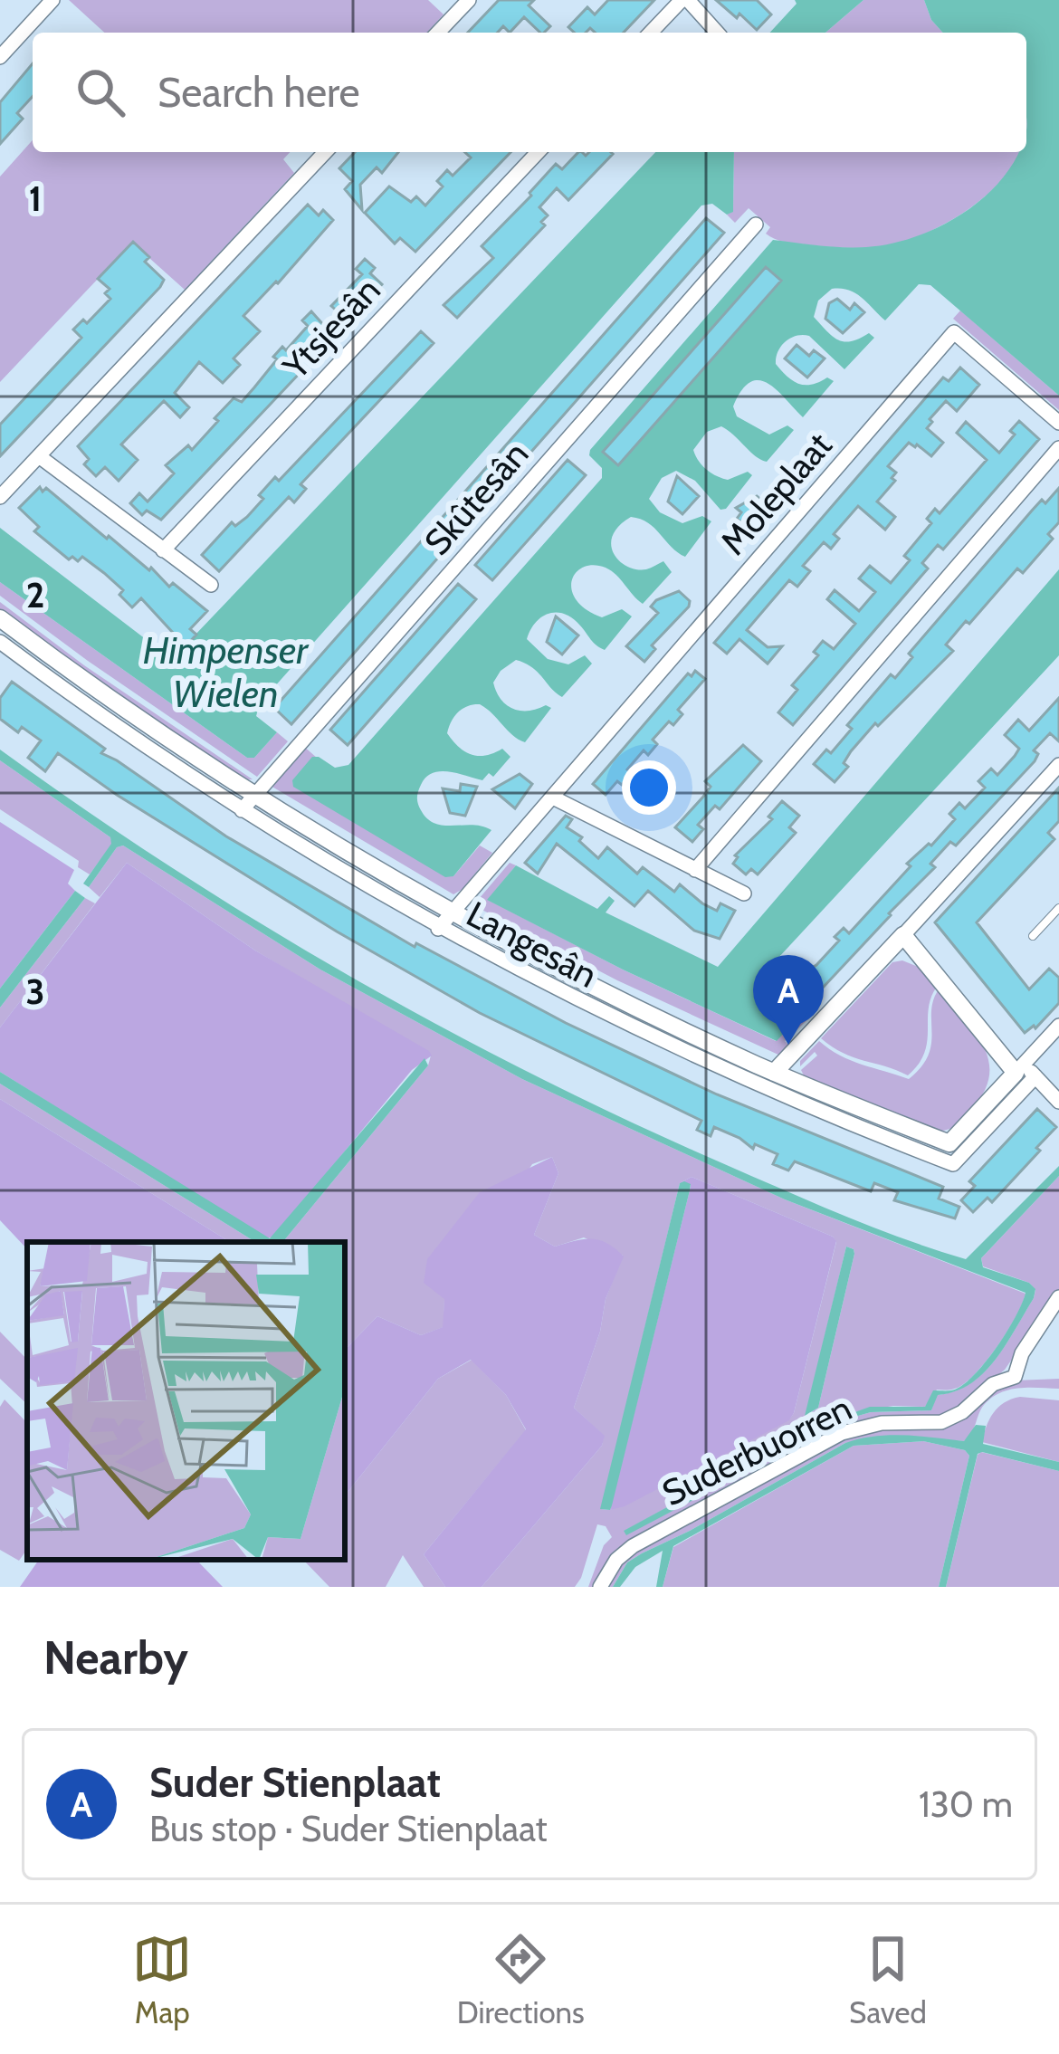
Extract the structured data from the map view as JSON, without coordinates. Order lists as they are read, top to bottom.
{
  "streets": {
    "street": [
      "Ytsjesân",
      "Moleplaat",
      "Skûtesân",
      "Langesân",
      "Suderbuorren"
    ]
  },
  "crossings": [
    ["Moleplaat", "Langesân"],
    ["Skûtesân", "Langesân"]
  ],
  "water": ["Himpenser Wielen"],
  "page": {
    "search": "Search here",
    "pins": "A",
    "heading": "Nearby",
    "list": [
      {
        "mark": "A",
        "name": "Suder Stienplaat",
        "note": "Bus stop · Suder Stienplaat",
        "value": "130 m"
      }
    ],
    "nav": ["Map", "Directions", "Saved"]
  },
  "grid": {
    "rows": ["1", "2", "3"]
  }
}
